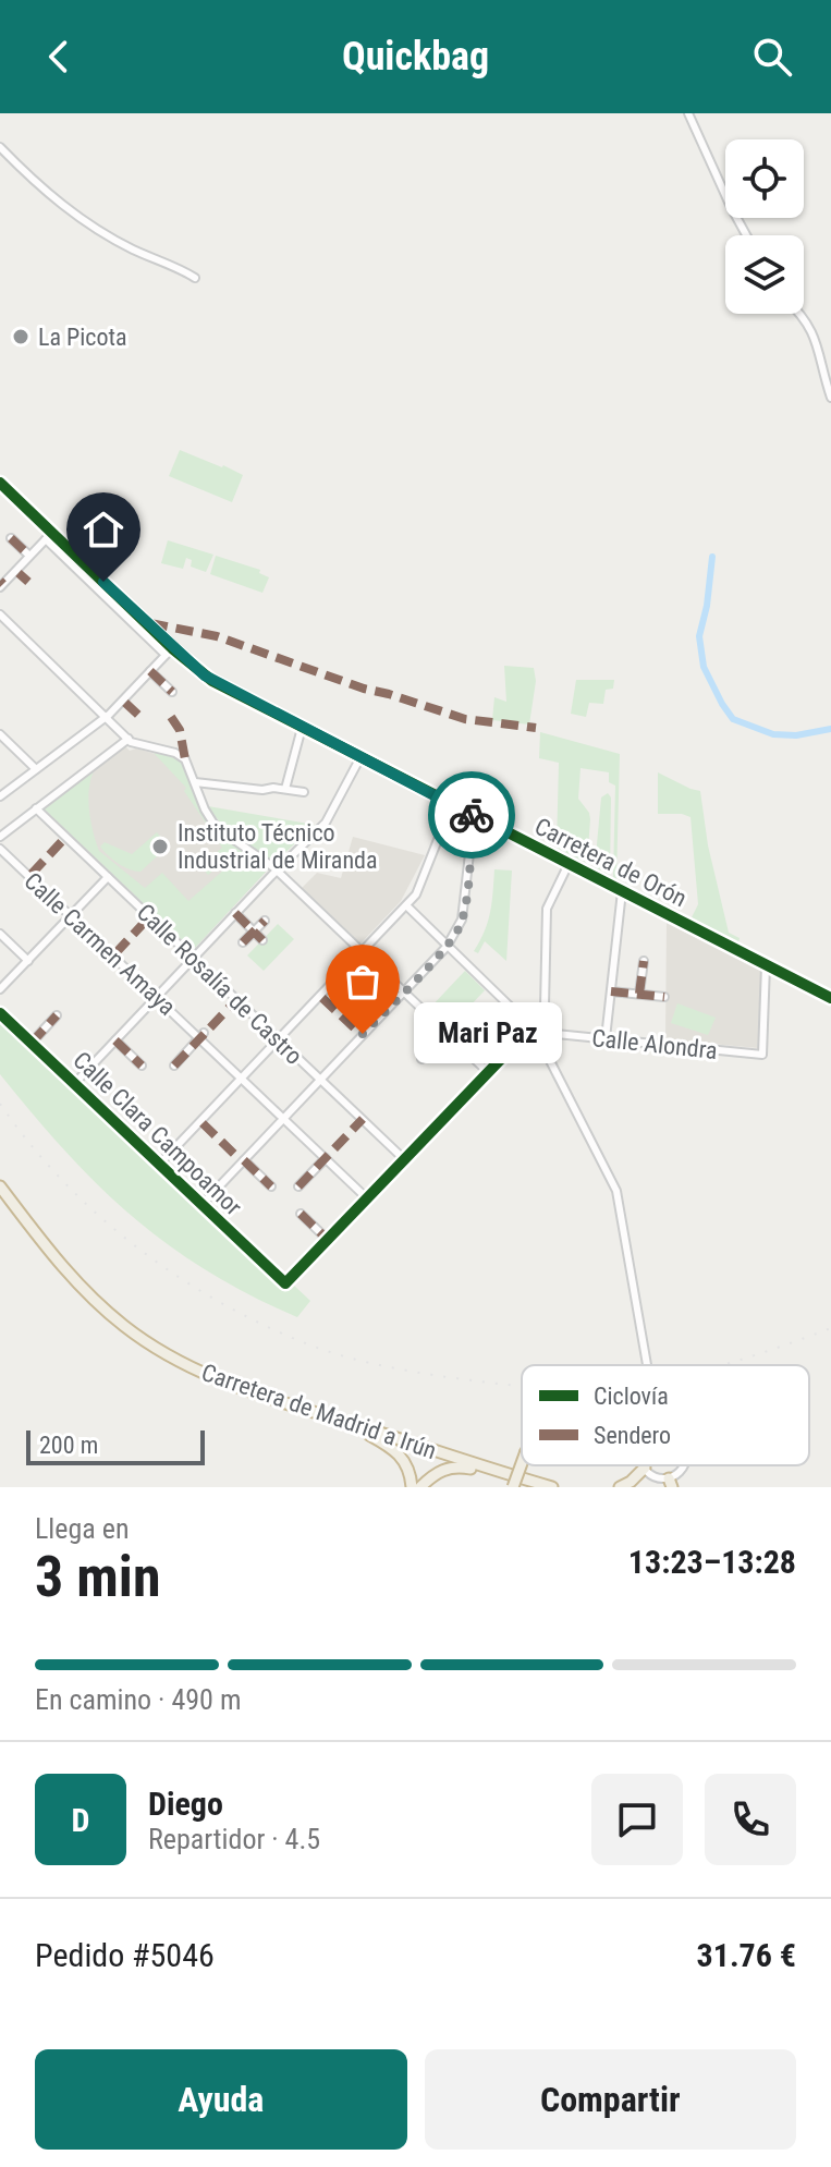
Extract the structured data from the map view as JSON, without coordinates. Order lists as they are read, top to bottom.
{
  "streets": {
    "highway": ["Carretera de Madrid a Irún"],
    "street": [
      "Carretera de Orón",
      "Calle Carmen Amaya",
      "Calle Rosalía de Castro",
      "Calle Alondra",
      "Calle Clara Campoamor"
    ]
  },
  "crossings": [
    ["Carretera de Orón", "Calle Alondra"]
  ],
  "places": ["La Picota", "Instituto Técnico Industrial de Miranda", "Mari Paz"],
  "legend": ["Ciclovía", "Sendero"],
  "scale_bar": "200 m",
  "page": {
    "header": "Quickbag",
    "bubble": "Mari Paz",
    "scale": "200 m",
    "heading": ["3 min", "Llega en", "13:23–13:28"],
    "panel": [
      "Diego",
      "Repartidor · 4.5",
      "Pedido #5046",
      "31.76 €"
    ],
    "bar": "En camino · 490 m",
    "round": "D",
    "buttons": ["Ayuda", "Compartir"]
  }
}
